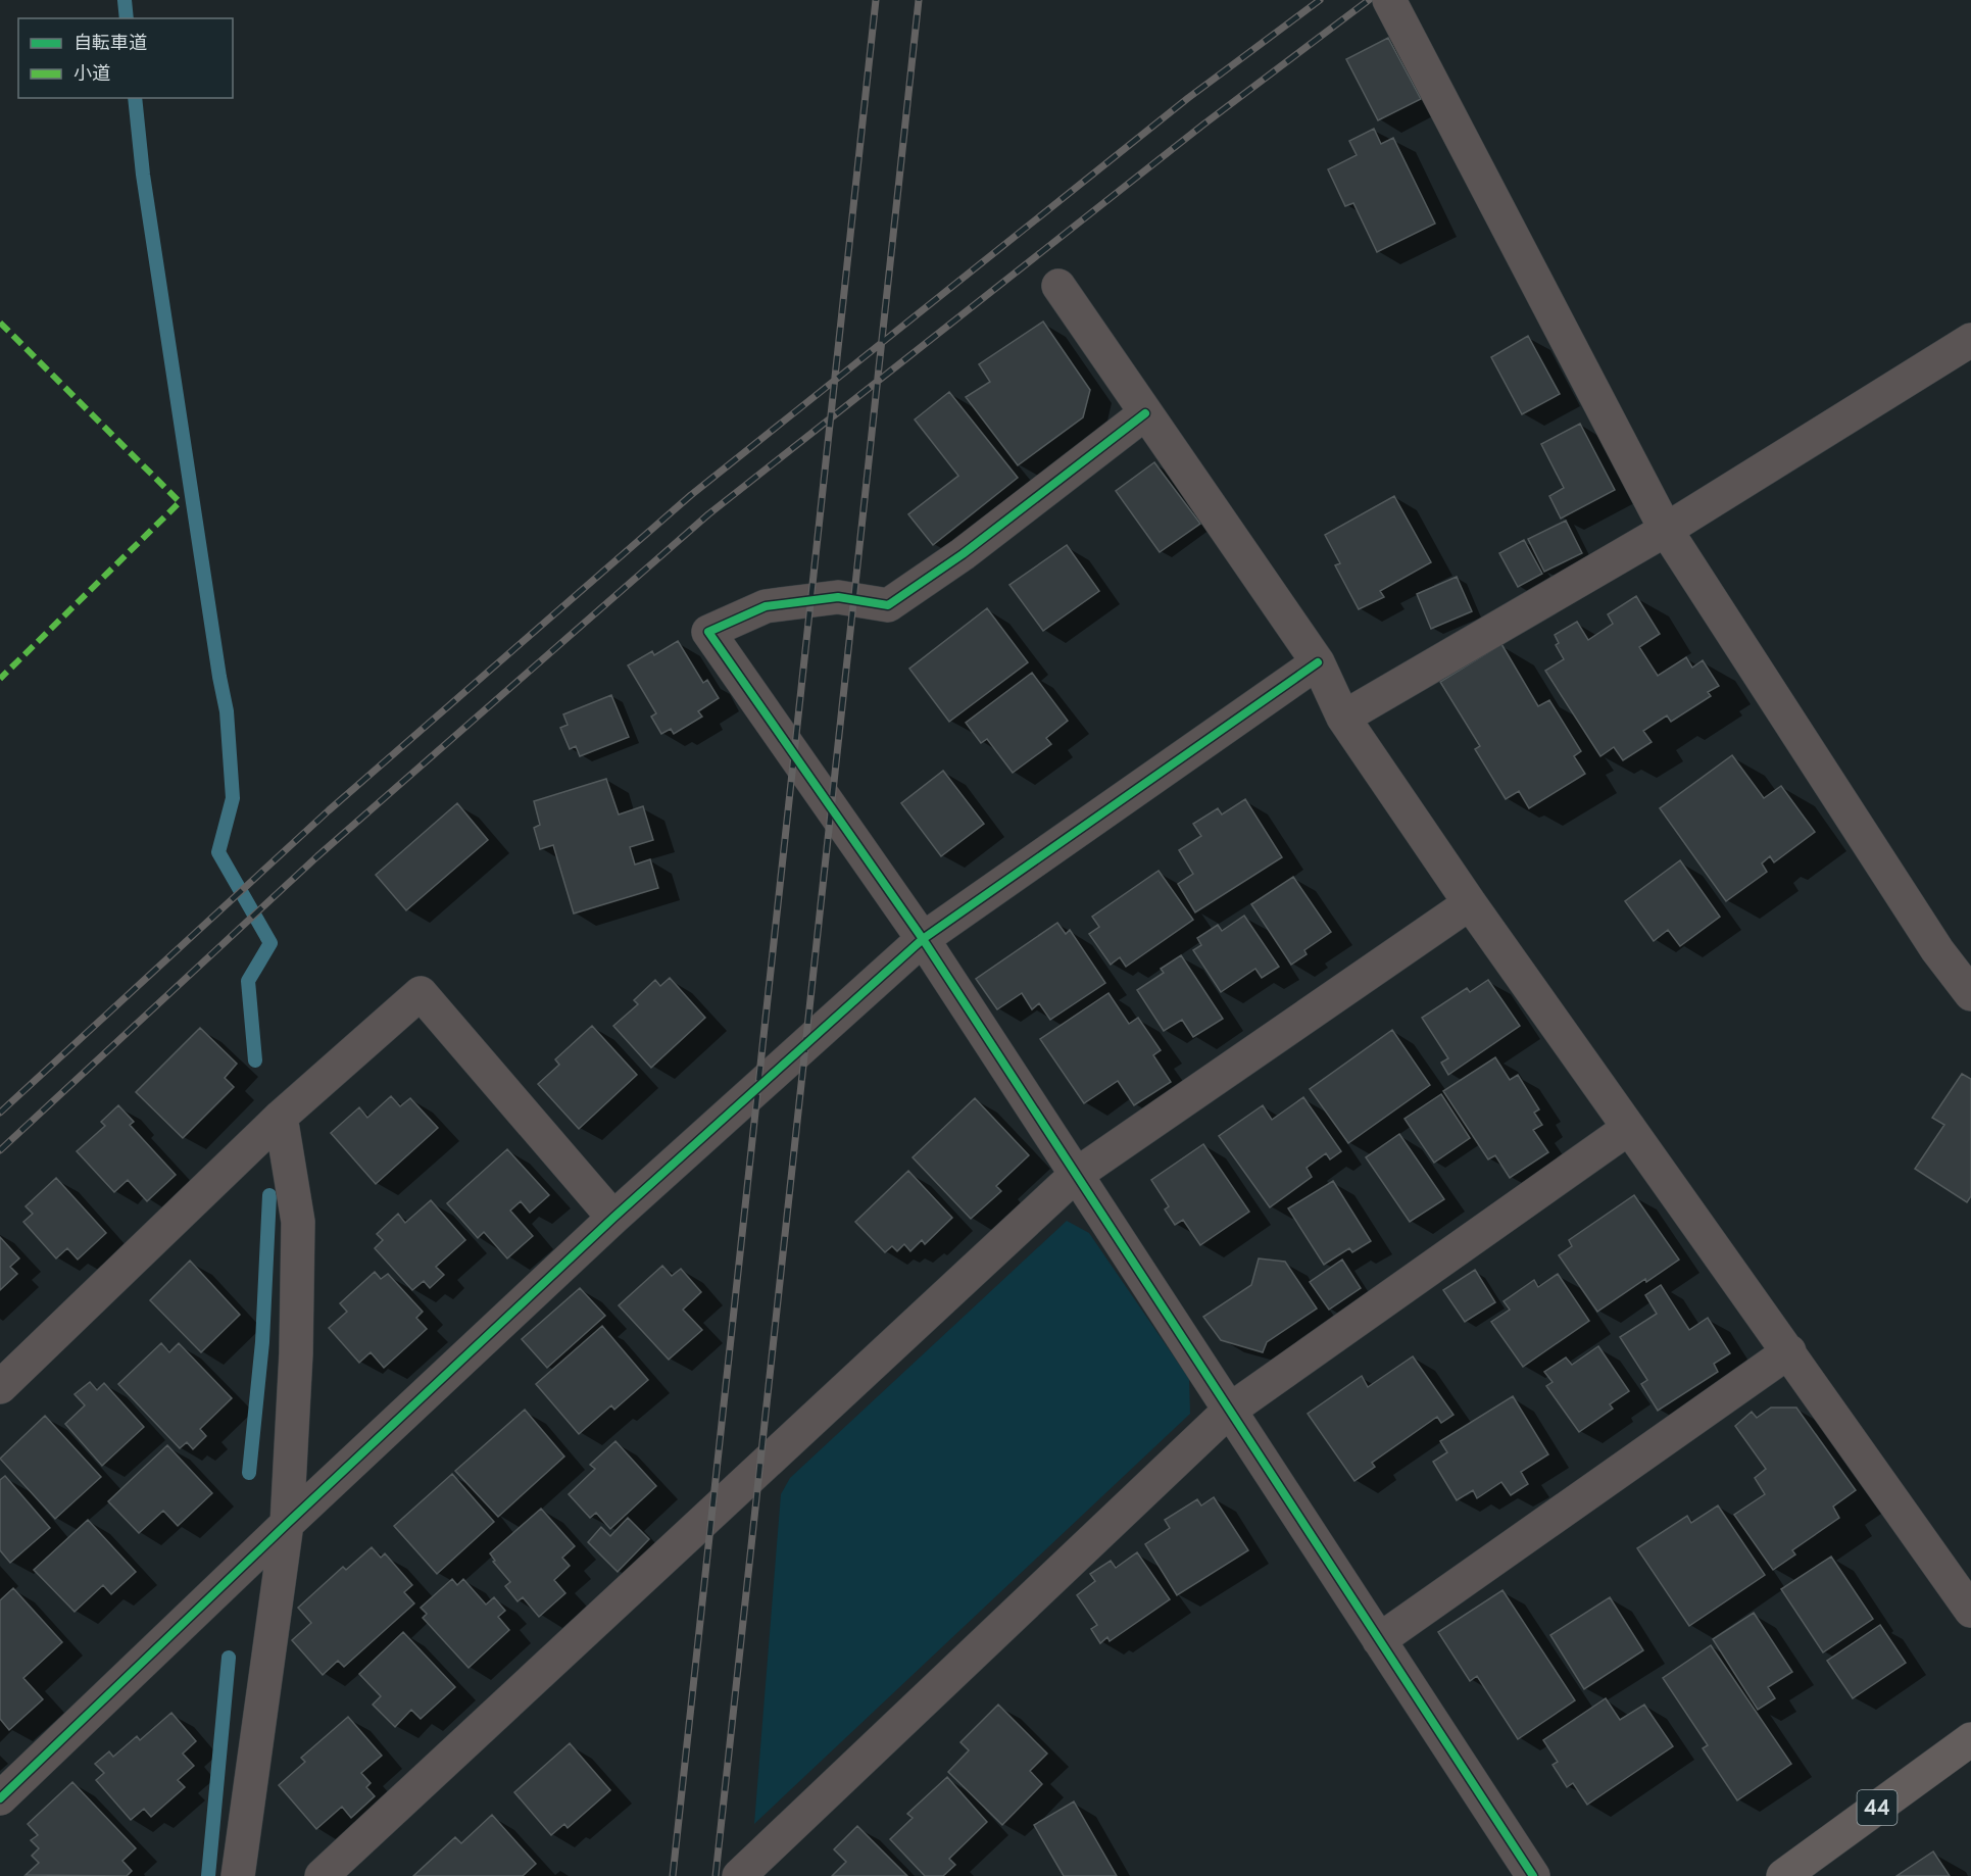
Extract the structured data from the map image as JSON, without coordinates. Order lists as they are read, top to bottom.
{
  "streets": {
    "main road": ["44"]
  },
  "legend": ["自転車道", "小道"]
}
